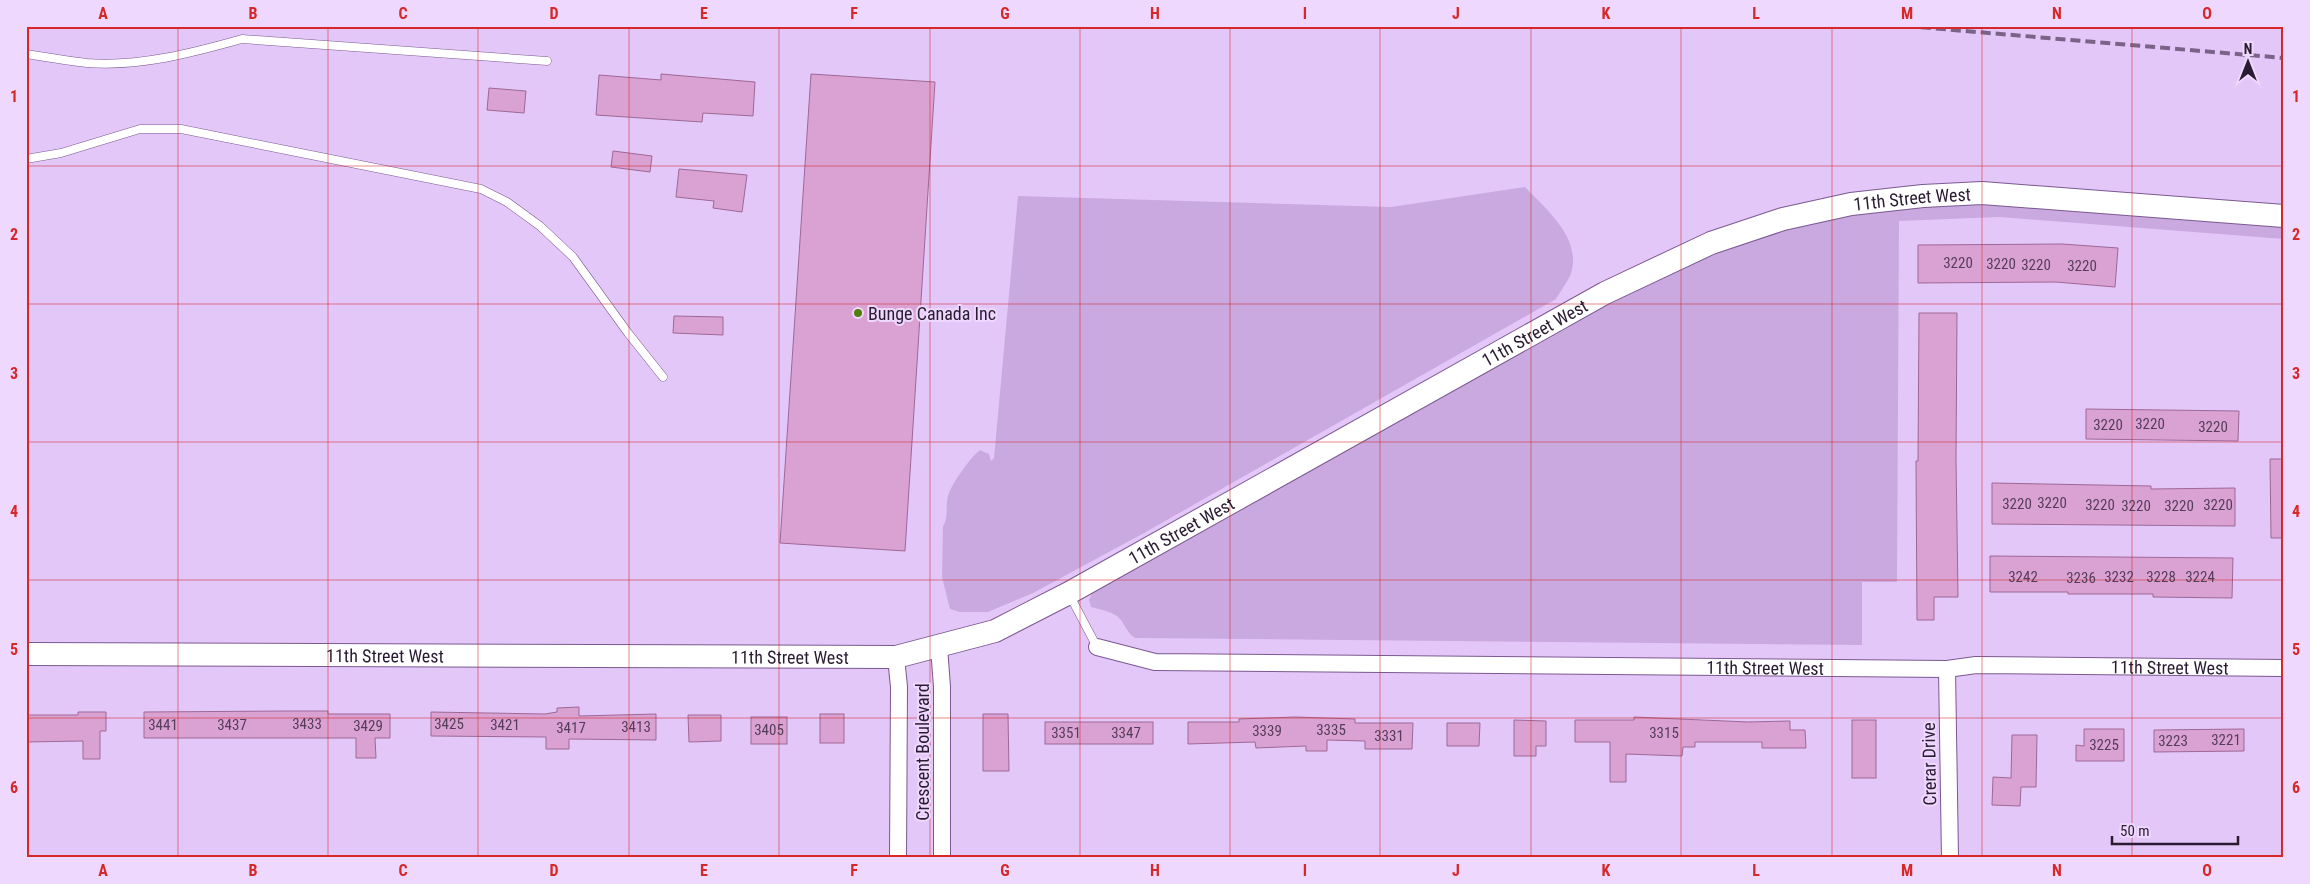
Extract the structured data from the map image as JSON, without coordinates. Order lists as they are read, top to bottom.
{
  "streets": {
    "main road": ["11th Street West"],
    "street": ["Crescent Boulevard", "Crerar Drive"]
  },
  "crossings": [
    ["11th Street West", "Crescent Boulevard"],
    ["11th Street West", "Crerar Drive"]
  ],
  "places": ["Bunge Canada Inc"],
  "house_numbers": [
    "3220",
    "3220",
    "3220",
    "3220",
    "3220",
    "3220",
    "3220",
    "3220",
    "3220",
    "3220",
    "3220",
    "3220",
    "3220",
    "3242",
    "3232",
    "3228",
    "3224",
    "3236",
    "3433",
    "3425",
    "3441",
    "3437",
    "3421",
    "3429",
    "3413",
    "3417",
    "3405",
    "3335",
    "3339",
    "3351",
    "3347",
    "3315",
    "3331",
    "3221",
    "3223",
    "3225"
  ],
  "scale_bar": "50 m",
  "north": "top",
  "grid": {
    "columns": [
      "A",
      "B",
      "C",
      "D",
      "E",
      "F",
      "G",
      "H",
      "I",
      "J",
      "K",
      "L",
      "M",
      "N",
      "O"
    ],
    "rows": [
      "1",
      "2",
      "3",
      "4",
      "5",
      "6"
    ]
  }
}
